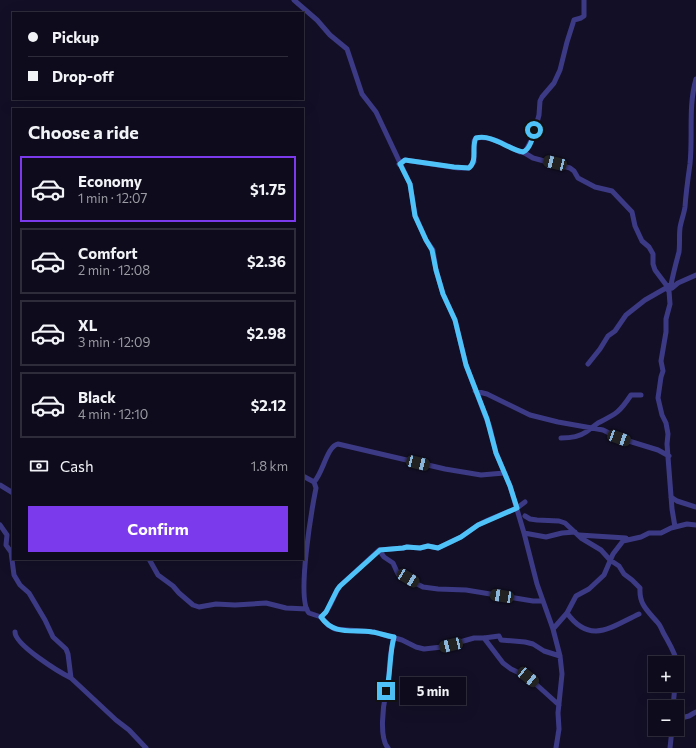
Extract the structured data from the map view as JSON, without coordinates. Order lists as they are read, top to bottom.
{
  "page": {
    "banner": ["Pickup", "Drop-off"],
    "heading": "Choose a ride",
    "list": [
      {
        "name": "Economy",
        "note": "1 min · 12:07",
        "value": "$1.75"
      },
      {
        "name": "Comfort",
        "note": "2 min · 12:08",
        "value": "$2.36"
      },
      {
        "name": "XL",
        "note": "3 min · 12:09",
        "value": "$2.98"
      },
      {
        "name": "Black",
        "note": "4 min · 12:10",
        "value": "$2.12"
      }
    ],
    "pay": ["Cash", "1.8 km"],
    "buttons": "Confirm",
    "map_buttons": ["+", "−"],
    "bubble": "5 min"
  }
}
